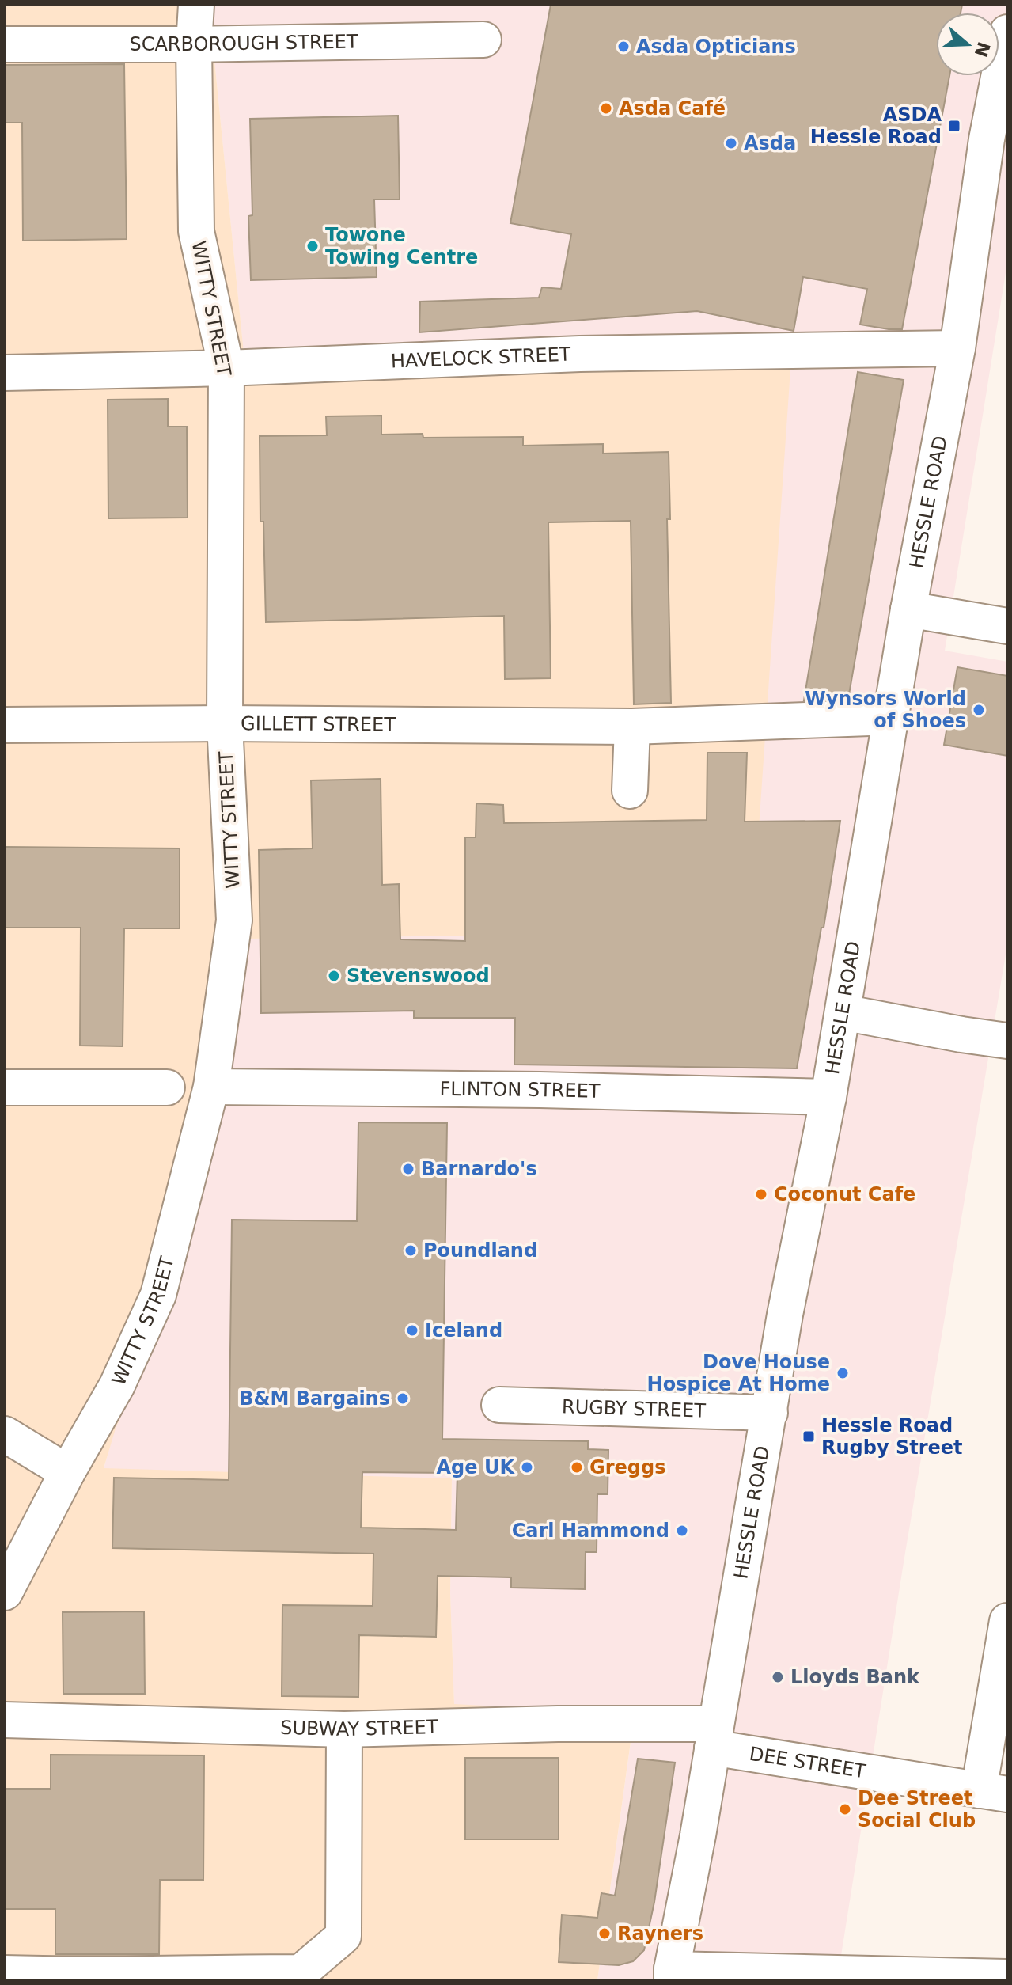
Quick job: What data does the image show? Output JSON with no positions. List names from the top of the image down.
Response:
{
  "streets": {
    "street": [
      "SCARBOROUGH STREET",
      "WITTY STREET",
      "HAVELOCK STREET",
      "HESSLE ROAD",
      "GILLETT STREET",
      "FLINTON STREET",
      "RUGBY STREET",
      "SUBWAY STREET",
      "DEE STREET"
    ]
  },
  "crossings": [
    ["SCARBOROUGH STREET", "WITTY STREET"],
    ["WITTY STREET", "HAVELOCK STREET"],
    ["WITTY STREET", "GILLETT STREET"],
    ["WITTY STREET", "FLINTON STREET"],
    ["HAVELOCK STREET", "HESSLE ROAD"],
    ["HESSLE ROAD", "GILLETT STREET"],
    ["HESSLE ROAD", "FLINTON STREET"],
    ["HESSLE ROAD", "RUGBY STREET"],
    ["HESSLE ROAD", "SUBWAY STREET"],
    ["HESSLE ROAD", "DEE STREET"],
    ["SUBWAY STREET", "DEE STREET"]
  ],
  "places": {
    "other": [
      "Asda Opticians",
      "Asda Café",
      "Asda",
      "Towone Towing Centre",
      "Wynsors World of Shoes",
      "Stevenswood",
      "Barnardo's",
      "Coconut Cafe",
      "Poundland",
      "Iceland",
      "Dove House Hospice At Home",
      "B&M Bargains",
      "Age UK",
      "Greggs",
      "Carl Hammond",
      "Lloyds Bank",
      "Dee Street Social Club",
      "Rayners"
    ],
    "transit": ["ASDA Hessle Road", "Hessle Road Rugby Street"]
  },
  "north": "right"
}
